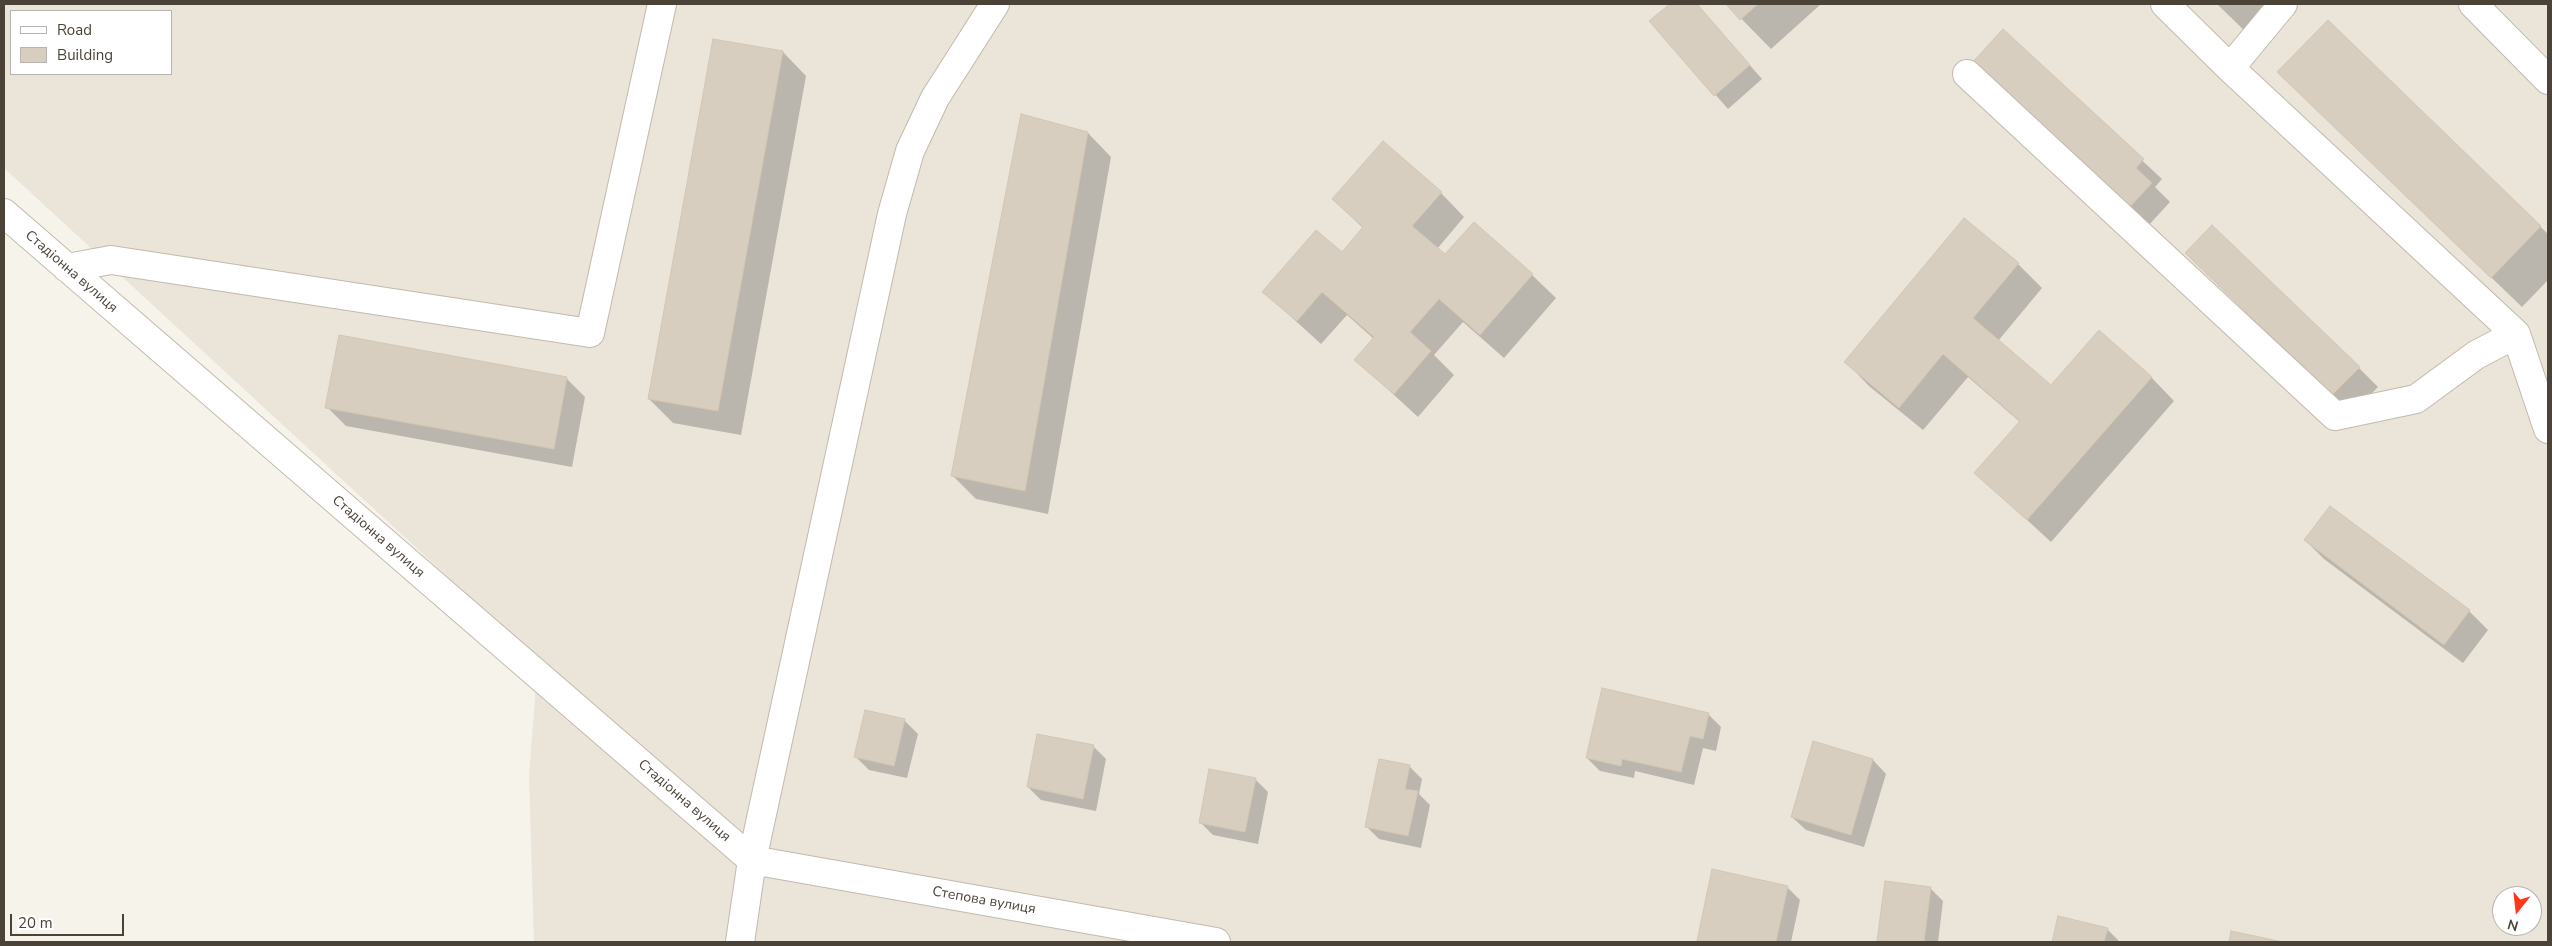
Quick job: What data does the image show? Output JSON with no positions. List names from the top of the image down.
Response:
{
  "streets": {
    "street": ["Стадіонна вулиця", "Степова вулиця"]
  },
  "crossings": [
    ["Стадіонна вулиця", "Степова вулиця"]
  ],
  "legend": ["Road", "Building"],
  "scale_bar": "20 m",
  "north": "bottom"
}
